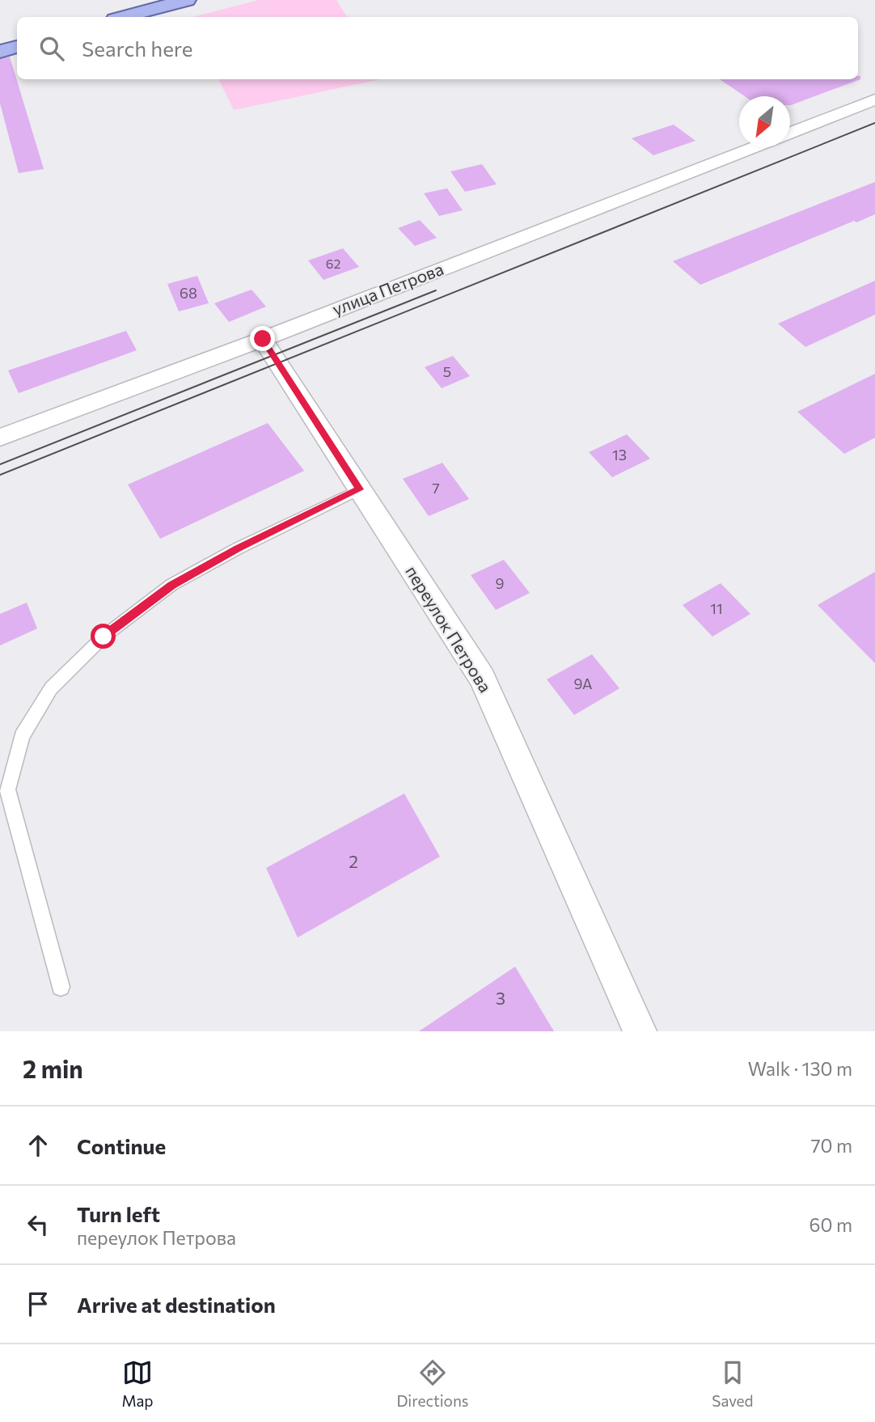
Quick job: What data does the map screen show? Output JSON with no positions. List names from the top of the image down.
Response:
{
  "streets": {
    "street": ["улица Петрова", "переулок Петрова"]
  },
  "crossings": [
    ["улица Петрова", "переулок Петрова"]
  ],
  "house_numbers": [
    "62",
    "68",
    "5",
    "13",
    "7",
    "9",
    "11",
    "9А",
    "2",
    "3"
  ],
  "north": "bottom left",
  "page": {
    "search": "Search here",
    "heading": ["2 min", "Walk · 130 m"],
    "list": [
      ["Continue", "70 m"],
      ["Turn left", "переулок Петрова", "60 m"],
      "Arrive at destination"
    ],
    "nav": ["Map", "Directions", "Saved"]
  }
}
